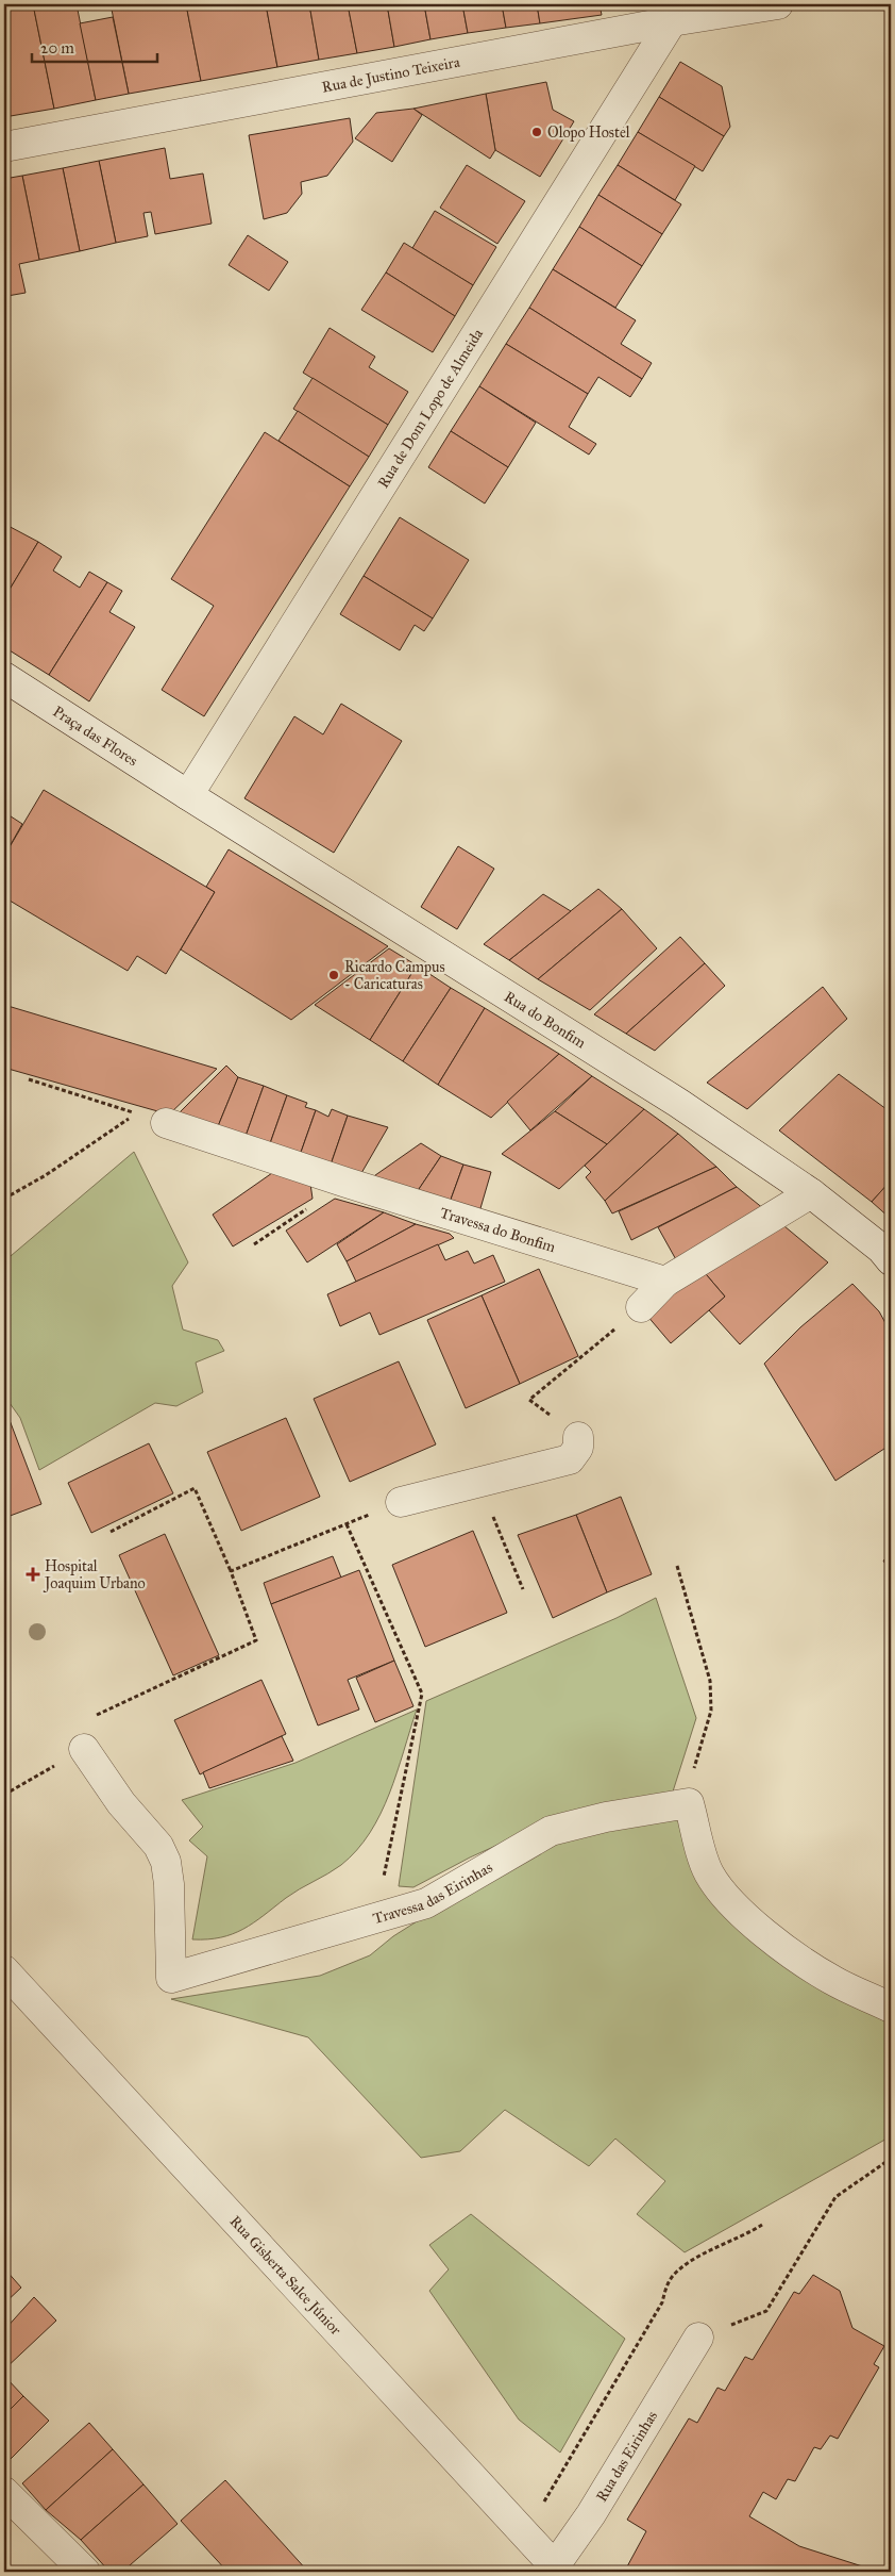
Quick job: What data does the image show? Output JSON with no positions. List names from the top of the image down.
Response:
{
  "streets": {
    "street": [
      "Rua de Justino Teixeira",
      "Rua de Dom Lopo de Almeida",
      "Praça das Flores",
      "Rua do Bonfim",
      "Travessa do Bonfim",
      "Travessa das Eirinhas",
      "Rua Gisberta Salce Júnior",
      "Rua das Eirinhas"
    ]
  },
  "crossings": [
    ["Rua de Justino Teixeira", "Rua de Dom Lopo de Almeida"],
    ["Rua de Dom Lopo de Almeida", "Praça das Flores"],
    ["Rua de Dom Lopo de Almeida", "Rua do Bonfim"],
    ["Praça das Flores", "Rua do Bonfim"],
    ["Rua Gisberta Salce Júnior", "Rua das Eirinhas"]
  ],
  "places": {
    "other": ["Olopo Hostel", "Ricardo Campus - Caricaturas"],
    "health": ["Hospital Joaquim Urbano"]
  },
  "scale_bar": "20 m"
}
